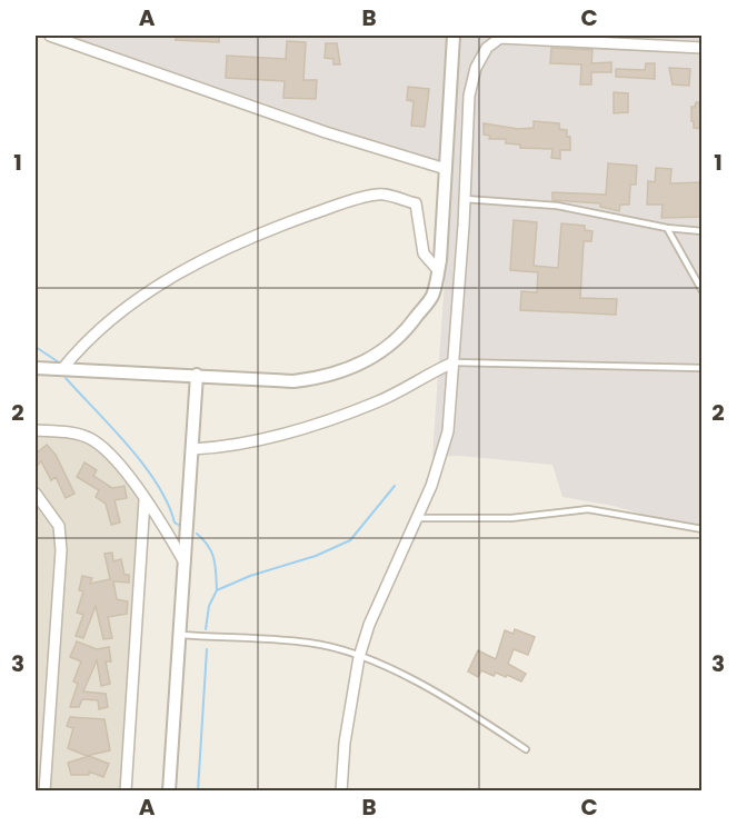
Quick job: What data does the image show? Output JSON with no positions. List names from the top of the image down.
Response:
{
  "grid": {
    "columns": ["A", "B", "C"],
    "rows": ["1", "2", "3"]
  }
}
